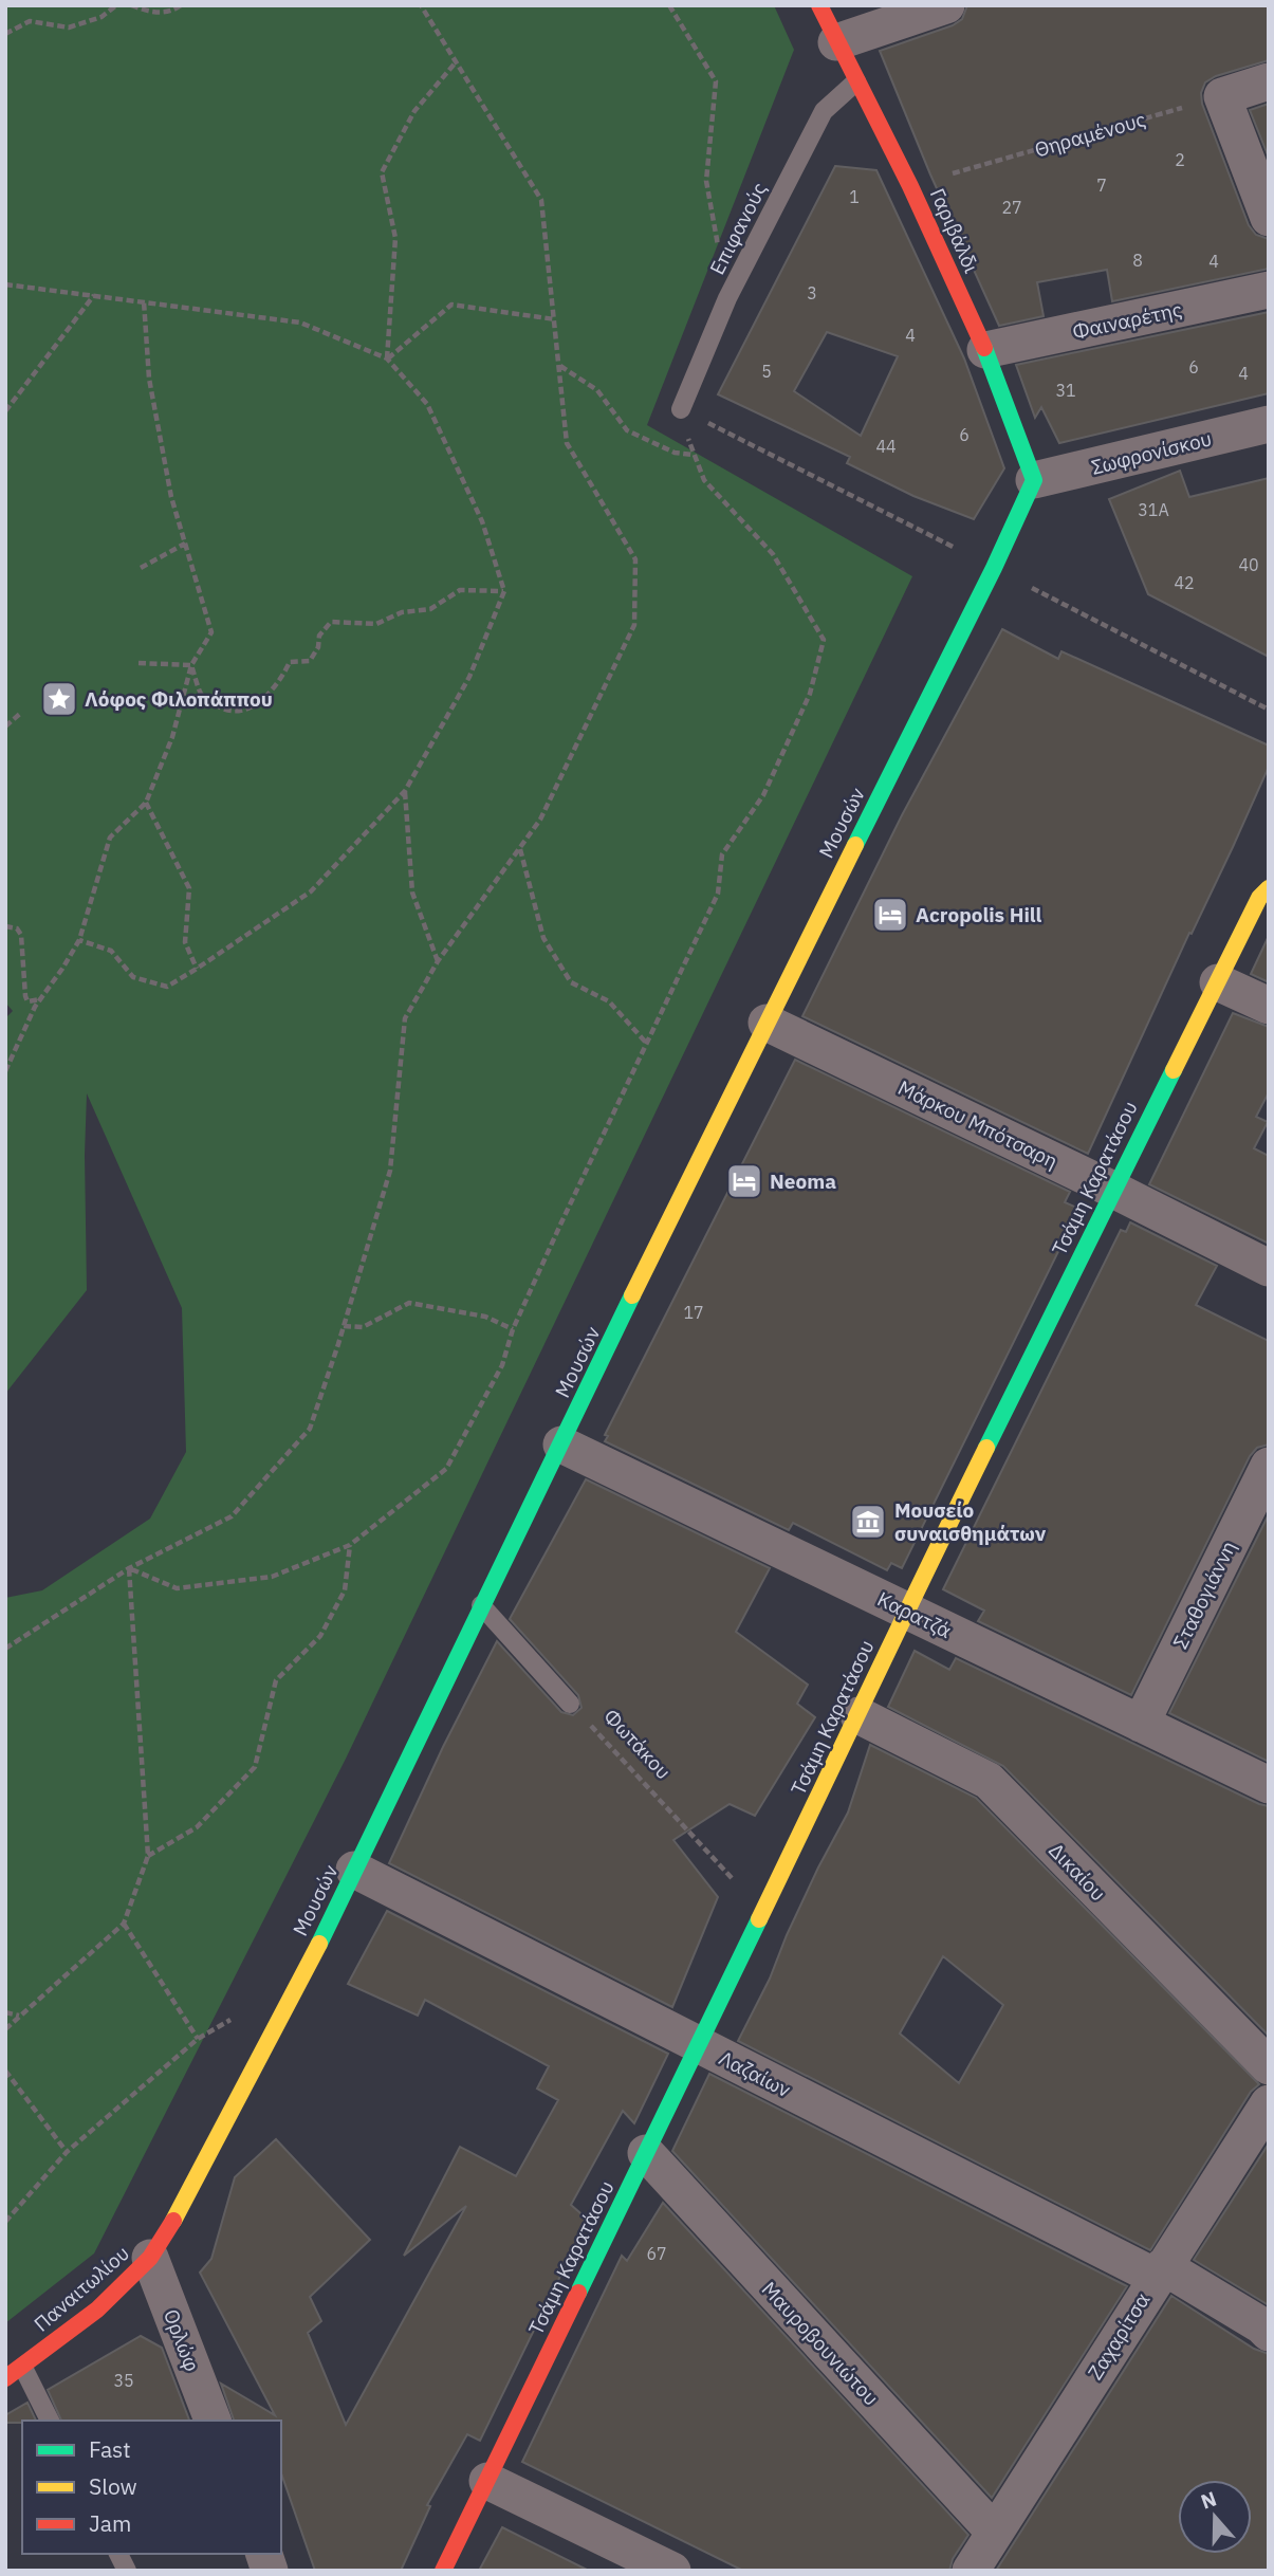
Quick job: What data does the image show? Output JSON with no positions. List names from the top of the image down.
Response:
{
  "streets": {
    "street": [
      "Γαριβάλδι",
      "Φαιναρέτης",
      "Σωφρονίσκου",
      "Μουσών",
      "Μάρκου Μπότσαρη",
      "Τσάμη Καρατάσου",
      "Σταθογιάννη",
      "Καρατζά",
      "Δικαίου",
      "Λαζαίων",
      "Παναιτωλίου",
      "Ζαχαρίτσα",
      "Ορλώφ",
      "Μαυροβουνιώτου"
    ],
    "lane": ["Επιφανούς"],
    "path": ["Θηραμένους", "Φωτάκου"]
  },
  "crossings": [
    ["Θηραμένους", "Γαριβάλδι"],
    ["Επιφανούς", "Γαριβάλδι"],
    ["Γαριβάλδι", "Φαιναρέτης"],
    ["Γαριβάλδι", "Σωφρονίσκου"],
    ["Γαριβάλδι", "Μουσών"],
    ["Σωφρονίσκου", "Μουσών"],
    ["Μουσών", "Μάρκου Μπότσαρη"],
    ["Μουσών", "Καρατζά"],
    ["Μουσών", "Λαζαίων"],
    ["Μουσών", "Παναιτωλίου"],
    ["Μουσών", "Ορλώφ"],
    ["Μάρκου Μπότσαρη", "Τσάμη Καρατάσου"],
    ["Τσάμη Καρατάσου", "Καρατζά"],
    ["Τσάμη Καρατάσου", "Φωτάκου"],
    ["Τσάμη Καρατάσου", "Δικαίου"],
    ["Τσάμη Καρατάσου", "Λαζαίων"],
    ["Τσάμη Καρατάσου", "Μαυροβουνιώτου"],
    ["Σταθογιάννη", "Καρατζά"],
    ["Λαζαίων", "Ζαχαρίτσα"],
    ["Παναιτωλίου", "Ορλώφ"],
    ["Ζαχαρίτσα", "Μαυροβουνιώτου"]
  ],
  "places": {
    "place": ["Λόφος Φιλοπάππου"],
    "hotel": ["Acropolis Hill", "Neoma"],
    "museum": ["Μουσείο συναισθημάτων"]
  },
  "house_numbers": [
    "2",
    "7",
    "1",
    "27",
    "8",
    "4",
    "3",
    "4",
    "6",
    "5",
    "4",
    "31",
    "6",
    "44",
    "31A",
    "40",
    "42",
    "17",
    "67",
    "35"
  ],
  "legend": ["Fast", "Slow", "Jam"],
  "north": "top"
}
